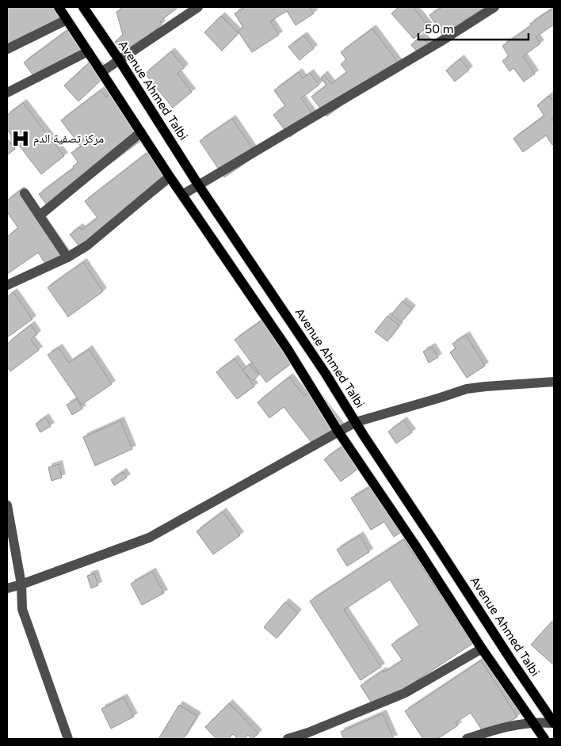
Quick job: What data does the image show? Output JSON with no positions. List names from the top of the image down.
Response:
{
  "streets": {
    "main road": ["Avenue Ahmed Talbi"]
  },
  "places": {
    "hospital": ["مركز تصفية الدم"]
  },
  "scale_bar": "50 m"
}
